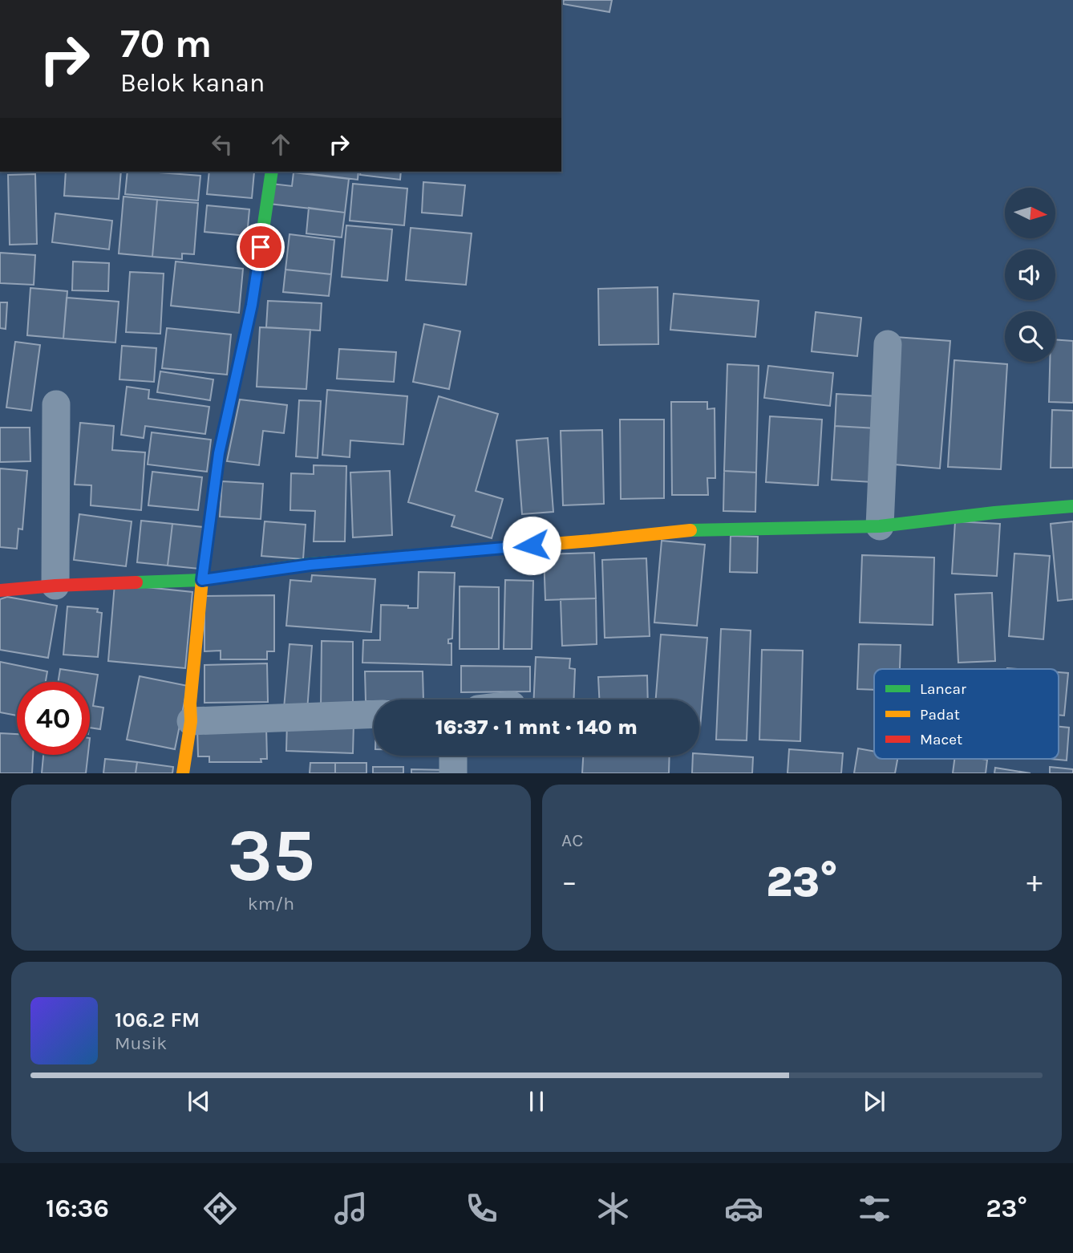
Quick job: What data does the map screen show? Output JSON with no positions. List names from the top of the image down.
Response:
{
  "legend": ["Lancar", "Padat", "Macet"],
  "north": "right",
  "page": {
    "turn": ["70 m", "Belok kanan"],
    "limit": "40",
    "trip": "16:37 · 1 mnt · 140 m",
    "tile": [
      ["35", "km/h"],
      "AC"
    ],
    "heat": ["−", "23°", "+"],
    "song": ["106.2 FM", "Musik"],
    "tabs": ["16:36", "23°"]
  }
}
